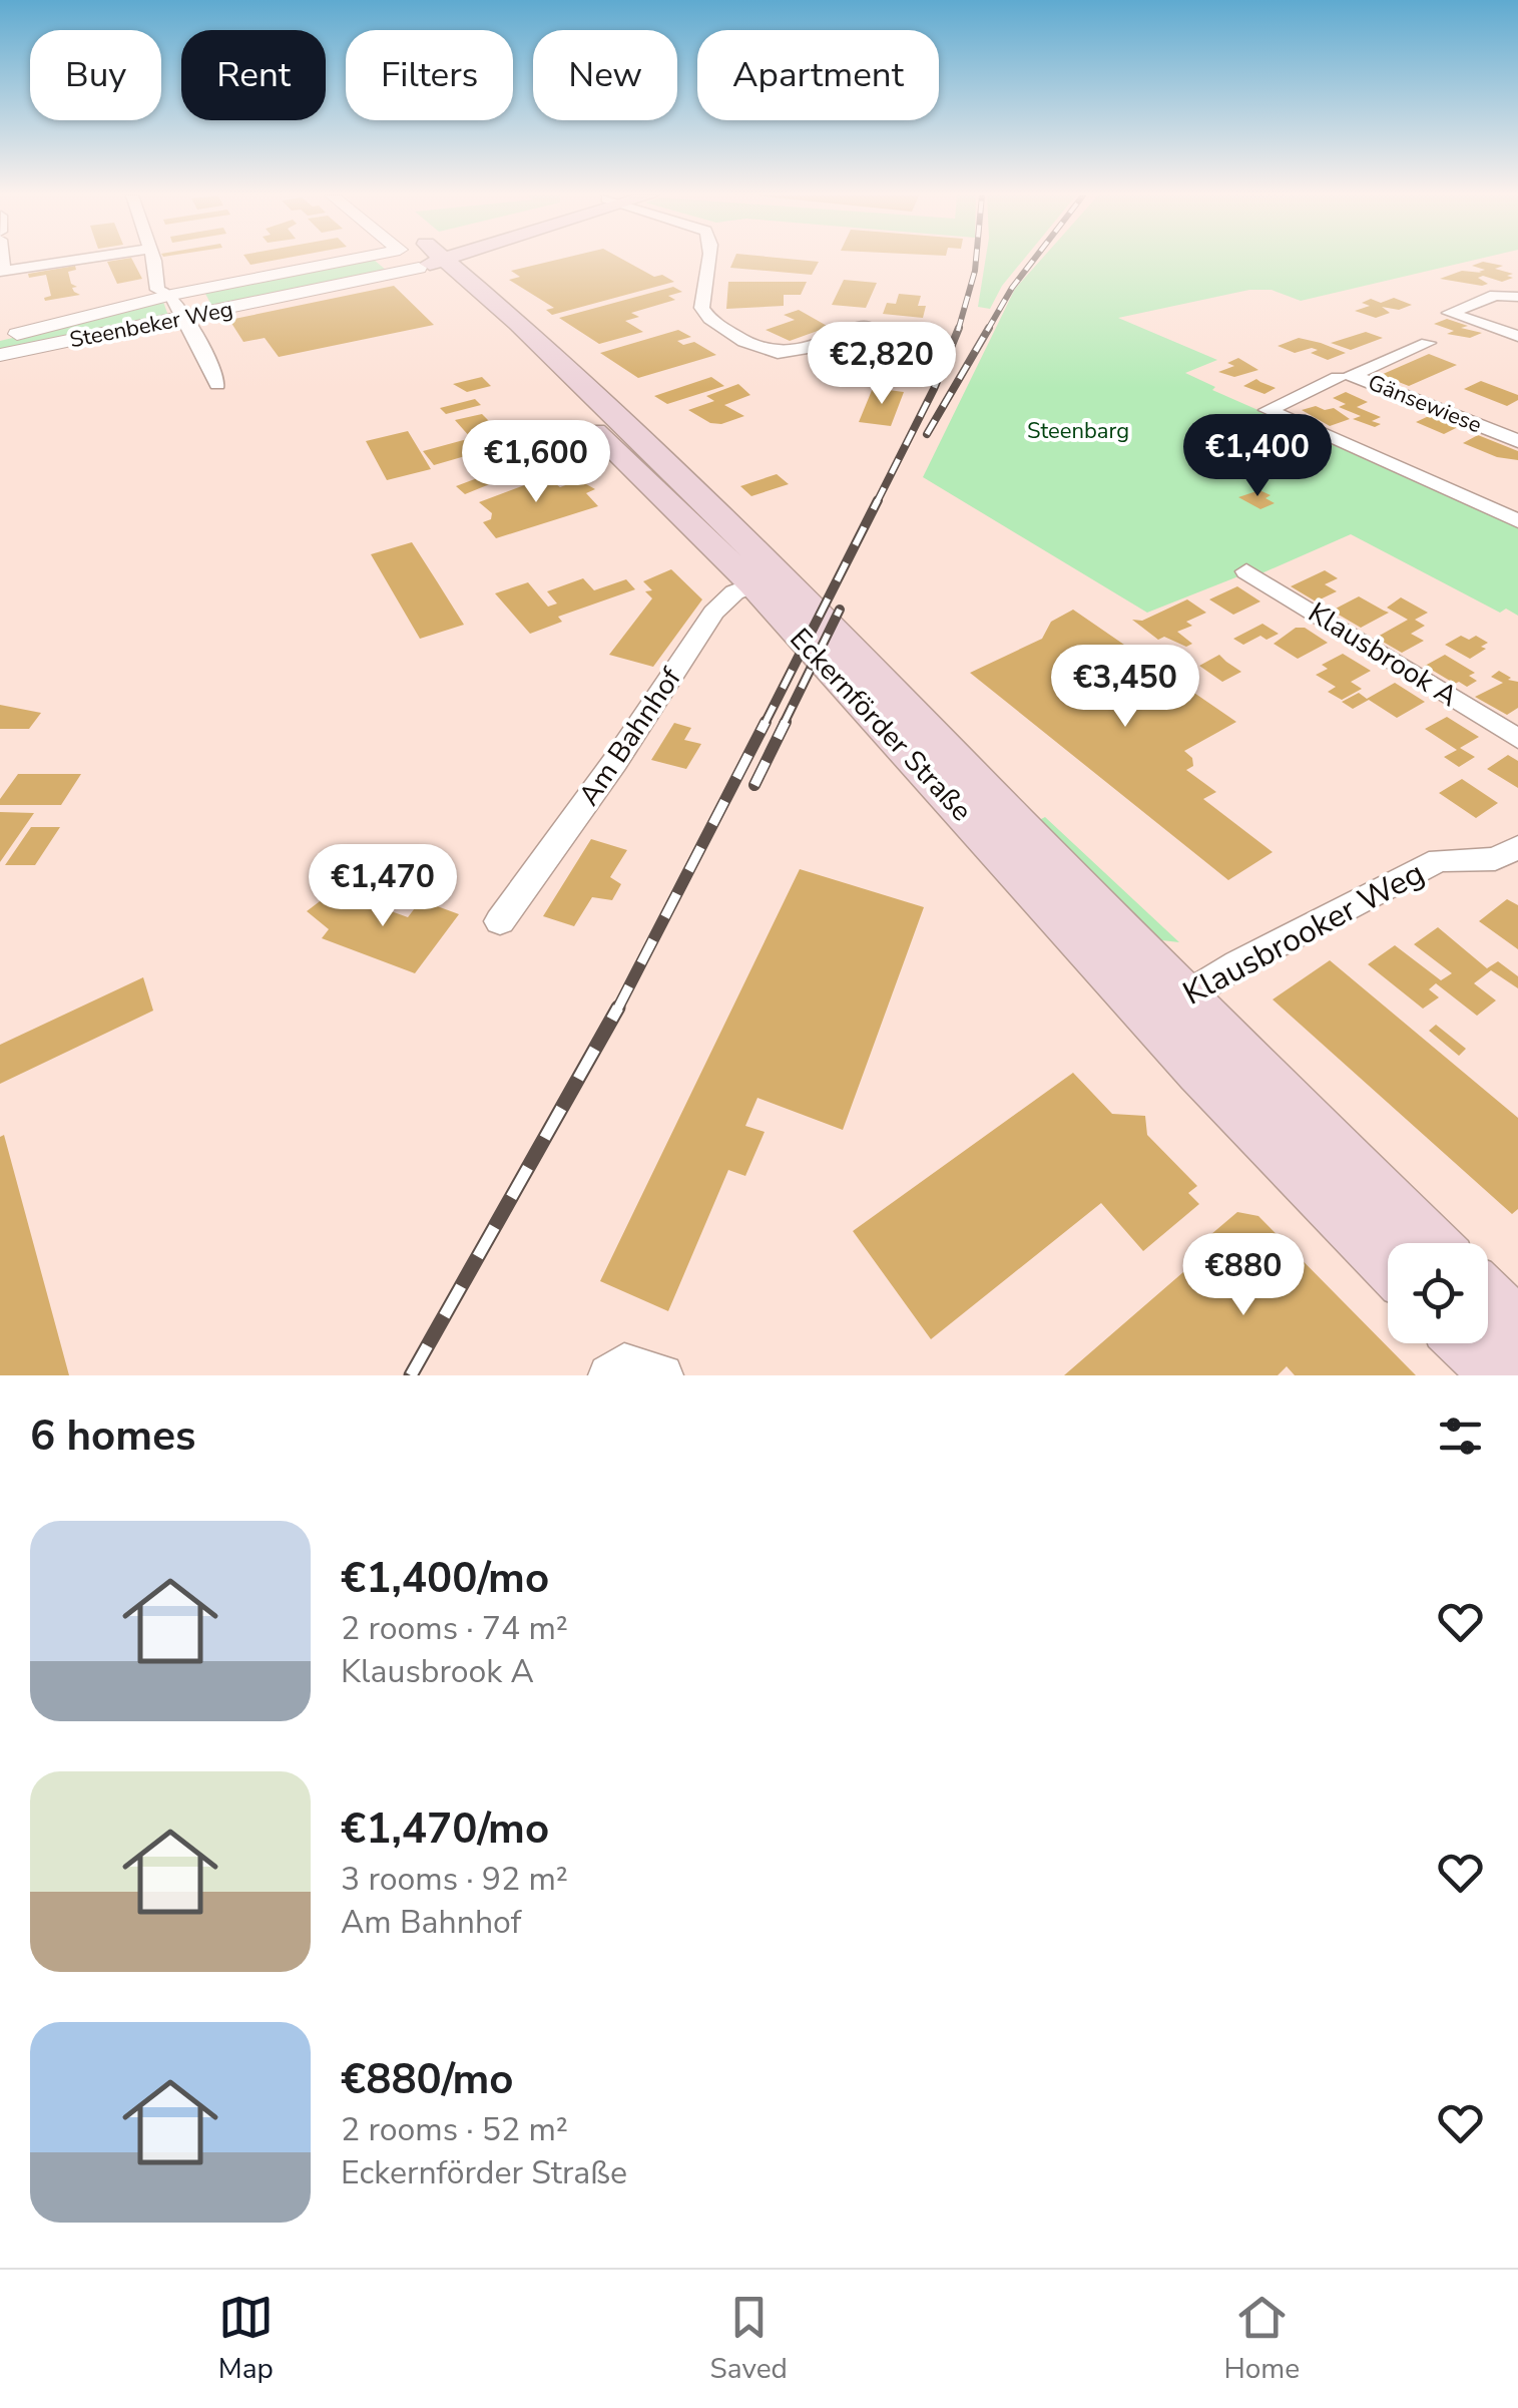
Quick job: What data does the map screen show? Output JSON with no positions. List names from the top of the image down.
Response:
{
  "streets": {
    "main road": ["Eckernförder Straße"],
    "street": [
      "Steenbeker Weg",
      "Gänsewiese",
      "Klausbrook A",
      "Am Bahnhof",
      "Klausbrooker Weg"
    ]
  },
  "crossings": [
    ["Eckernförder Straße", "Am Bahnhof"],
    ["Eckernförder Straße", "Klausbrooker Weg"]
  ],
  "parks": ["Steenbarg"],
  "page": {
    "chip": [
      "Buy",
      "Rent",
      "Filters",
      "New",
      "Apartment"
    ],
    "price": [
      "€2,820",
      "€1,400",
      "€1,600",
      "€3,450",
      "€1,470",
      "€880"
    ],
    "heading": "6 homes",
    "list": [
      {
        "name": "€1,400/mo",
        "note": "2 rooms · 74 m² · Klausbrook A"
      },
      {
        "name": "€1,470/mo",
        "note": "3 rooms · 92 m² · Am Bahnhof"
      },
      {
        "name": "€880/mo",
        "note": "2 rooms · 52 m² · Eckernförder Straße"
      }
    ],
    "tabs": ["Map", "Saved", "Home"]
  }
}
